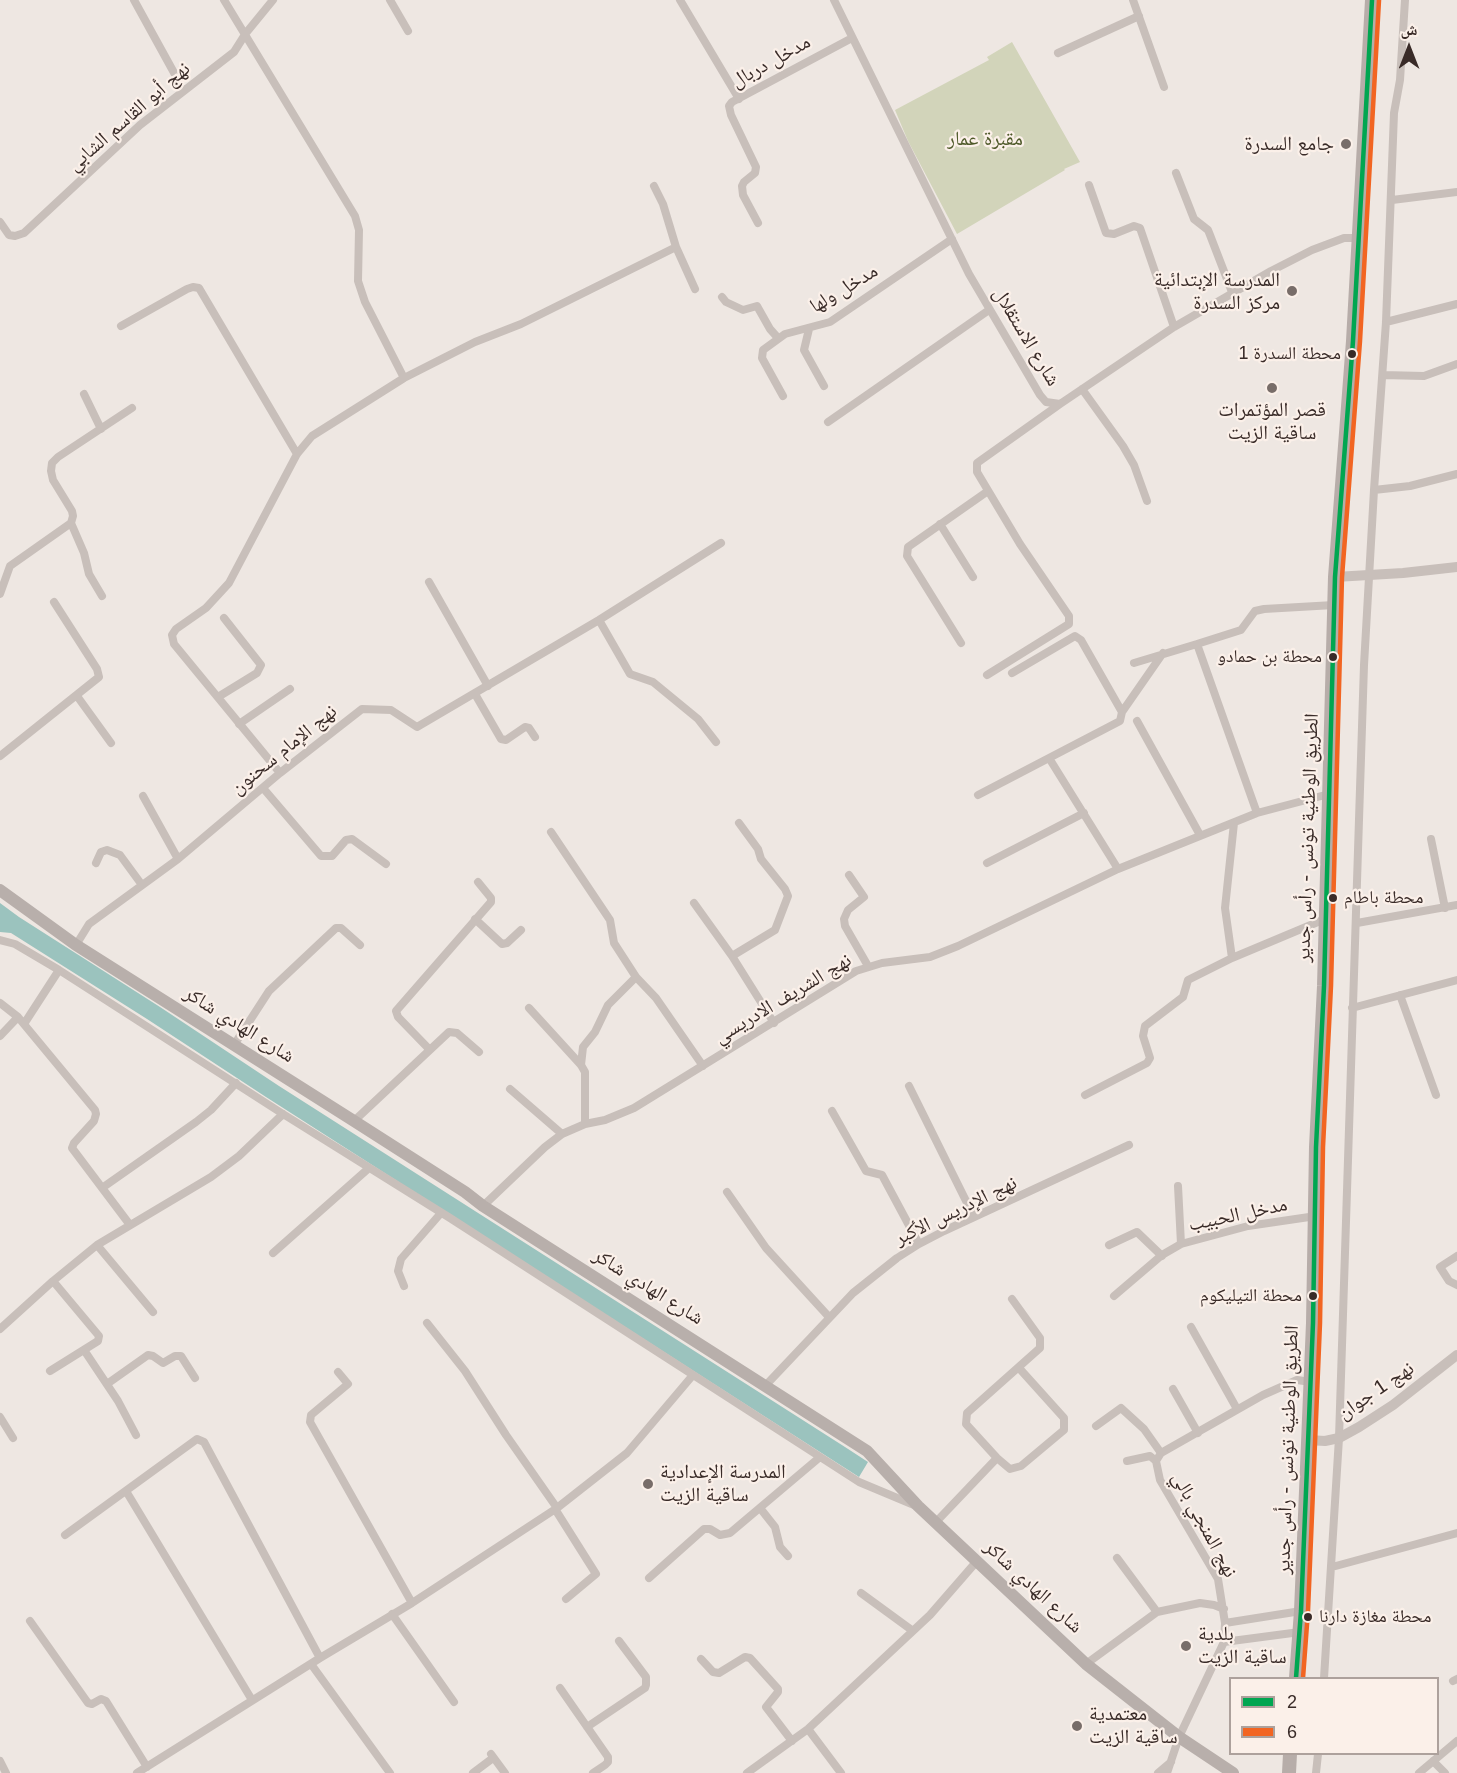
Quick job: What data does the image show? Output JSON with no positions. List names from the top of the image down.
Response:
{
  "streets": {
    "main road": ["الطريق الوطنية تونس - رأس جدير", "شارع الهادي شاكر"],
    "street": [
      "مدخل دربال",
      "نهج أبو القاسم الشابي",
      "مدخل ولها",
      "شارع الاستقلال",
      "نهج الإمام سحنون",
      "نهج الشريف الادريسي",
      "نهج الإدريس الأكبر",
      "مدخل الحبيب",
      "نهج 1 جوان",
      "نهج المنجي بالي"
    ]
  },
  "crossings": [
    ["مدخل دربال", "شارع الاستقلال"],
    ["مدخل ولها", "شارع الاستقلال"],
    ["شارع الاستقلال", "الطريق الوطنية تونس - رأس جدير"],
    ["نهج الإمام سحنون", "شارع الهادي شاكر"],
    ["الطريق الوطنية تونس - رأس جدير", "نهج الشريف الادريسي"],
    ["الطريق الوطنية تونس - رأس جدير", "مدخل الحبيب"],
    ["الطريق الوطنية تونس - رأس جدير", "نهج 1 جوان"],
    ["الطريق الوطنية تونس - رأس جدير", "نهج المنجي بالي"],
    ["نهج الشريف الادريسي", "شارع الهادي شاكر"],
    ["شارع الهادي شاكر", "نهج الإدريس الأكبر"],
    ["شارع الهادي شاكر", "نهج المنجي بالي"]
  ],
  "parks": ["مقبرة عمار"],
  "places": [
    "جامع السدرة",
    "المدرسة الإبتدائية مركز السدرة",
    "محطة السدرة 1",
    "قصر المؤتمرات ساقية الزيت",
    "محطة بن حمادو",
    "محطة باطام",
    "محطة التيليكوم",
    "المدرسة الإعدادية ساقية الزيت",
    "محطة مغازة دارنا",
    "بلدية ساقية الزيت",
    "معتمدية ساقية الزيت"
  ],
  "lines": ["transit line 2", "transit line 6"],
  "legend": ["2", "6"],
  "north": "top"
}
